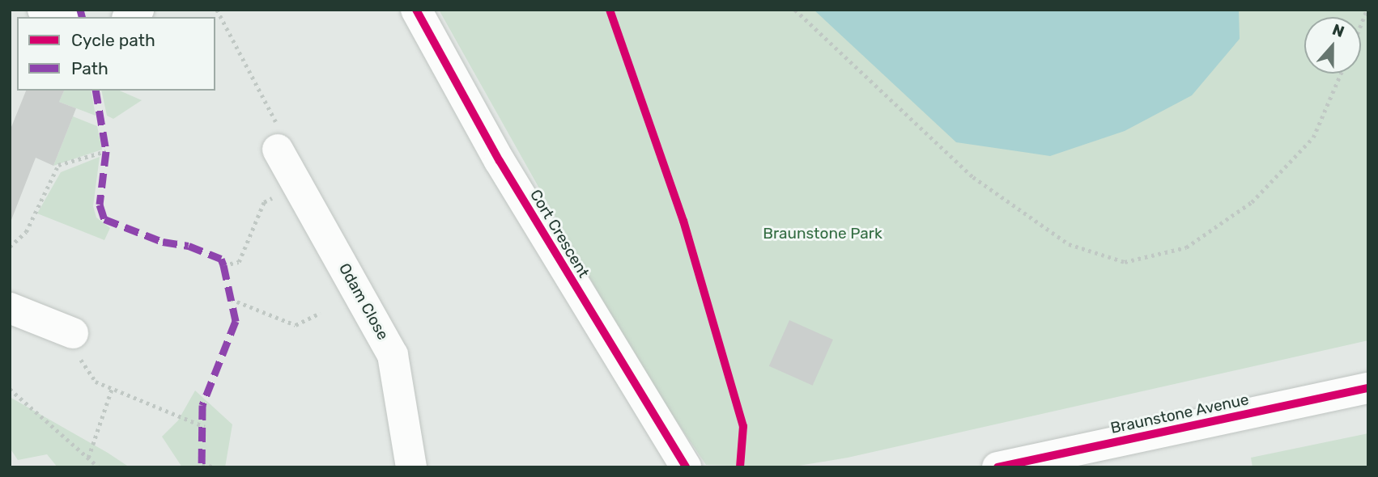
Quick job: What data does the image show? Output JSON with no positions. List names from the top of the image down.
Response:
{
  "streets": {
    "street": ["Cort Crescent", "Odam Close", "Braunstone Avenue"]
  },
  "parks": ["Braunstone Park"],
  "legend": ["Cycle path", "Path"],
  "north": "top"
}
